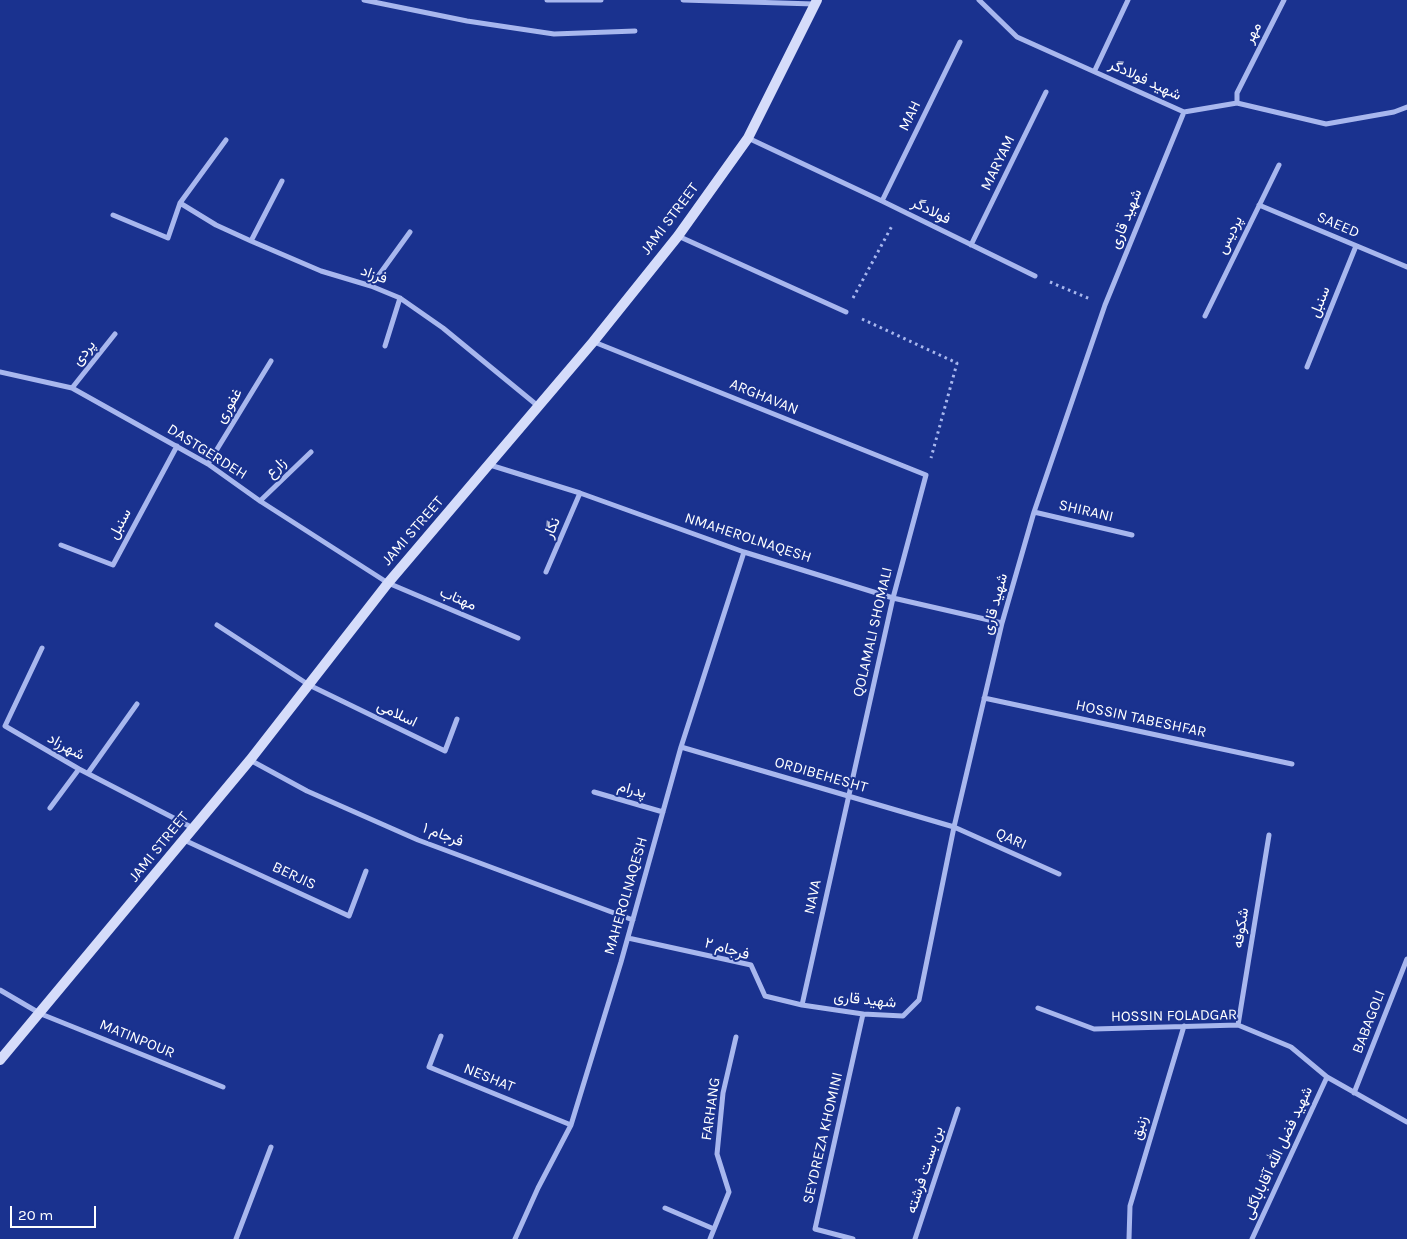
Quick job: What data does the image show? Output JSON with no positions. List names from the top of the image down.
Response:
{
  "streets": {
    "street": [
      "مهر",
      "شهید فولادگر",
      "MAH",
      "MARYAM",
      "فولادگر",
      "JAMI STREET",
      "شهید قاری",
      "SAEED",
      "پردیس",
      "فرزاد",
      "سنبل",
      "پردی",
      "ARGHAVAN",
      "غفوری",
      "DASTGERDEH",
      "زارع",
      "SHIRANI",
      "نگار",
      "NMAHEROLNAQESH",
      "مهتاب",
      "QOLAMALI SHOMALI",
      "اسلامی",
      "HOSSIN TABESHFAR",
      "شهرزاد",
      "ORDIBEHESHT",
      "پدرام",
      "فرجام ۱",
      "QARI",
      "BERJIS",
      "MAHEROLNAQESH",
      "NAVA",
      "شکوفه",
      "فرجام ۲",
      "HOSSIN FOLADGAR",
      "BABAGOLI",
      "MATINPOUR",
      "NESHAT",
      "FARHANG",
      "زنبق",
      "SEYDREZA KHOMINI",
      "شهید فضل الله آقاباباگلی",
      "بن بست فرشته"
    ]
  },
  "crossings": [
    ["مهر", "شهید فولادگر"],
    ["شهید فولادگر", "شهید قاری"],
    ["MAH", "فولادگر"],
    ["MARYAM", "فولادگر"],
    ["فولادگر", "JAMI STREET"],
    ["JAMI STREET", "فرزاد"],
    ["JAMI STREET", "ARGHAVAN"],
    ["JAMI STREET", "DASTGERDEH"],
    ["JAMI STREET", "NMAHEROLNAQESH"],
    ["JAMI STREET", "مهتاب"],
    ["JAMI STREET", "اسلامی"],
    ["JAMI STREET", "شهرزاد"],
    ["JAMI STREET", "فرجام ۱"],
    ["JAMI STREET", "BERJIS"],
    ["JAMI STREET", "MATINPOUR"],
    ["شهید قاری", "SHIRANI"],
    ["شهید قاری", "NMAHEROLNAQESH"],
    ["شهید قاری", "HOSSIN TABESHFAR"],
    ["شهید قاری", "ORDIBEHESHT"],
    ["شهید قاری", "QARI"],
    ["شهید قاری", "NAVA"],
    ["شهید قاری", "فرجام ۲"],
    ["شهید قاری", "SEYDREZA KHOMINI"],
    ["SAEED", "پردیس"],
    ["SAEED", "سنبل"],
    ["سنبل", "DASTGERDEH"],
    ["پردی", "DASTGERDEH"],
    ["ARGHAVAN", "QOLAMALI SHOMALI"],
    ["غفوری", "DASTGERDEH"],
    ["DASTGERDEH", "زارع"],
    ["DASTGERDEH", "مهتاب"],
    ["نگار", "NMAHEROLNAQESH"],
    ["NMAHEROLNAQESH", "QOLAMALI SHOMALI"],
    ["NMAHEROLNAQESH", "MAHEROLNAQESH"],
    ["QOLAMALI SHOMALI", "ORDIBEHESHT"],
    ["QOLAMALI SHOMALI", "NAVA"],
    ["ORDIBEHESHT", "QARI"],
    ["ORDIBEHESHT", "MAHEROLNAQESH"],
    ["ORDIBEHESHT", "NAVA"],
    ["پدرام", "MAHEROLNAQESH"],
    ["فرجام ۱", "MAHEROLNAQESH"],
    ["MAHEROLNAQESH", "فرجام ۲"],
    ["MAHEROLNAQESH", "NESHAT"],
    ["NAVA", "فرجام ۲"],
    ["شکوفه", "HOSSIN FOLADGAR"],
    ["HOSSIN FOLADGAR", "BABAGOLI"],
    ["HOSSIN FOLADGAR", "زنبق"],
    ["HOSSIN FOLADGAR", "شهید فضل الله آقاباباگلی"]
  ],
  "scale_bar": "20 m"
}
